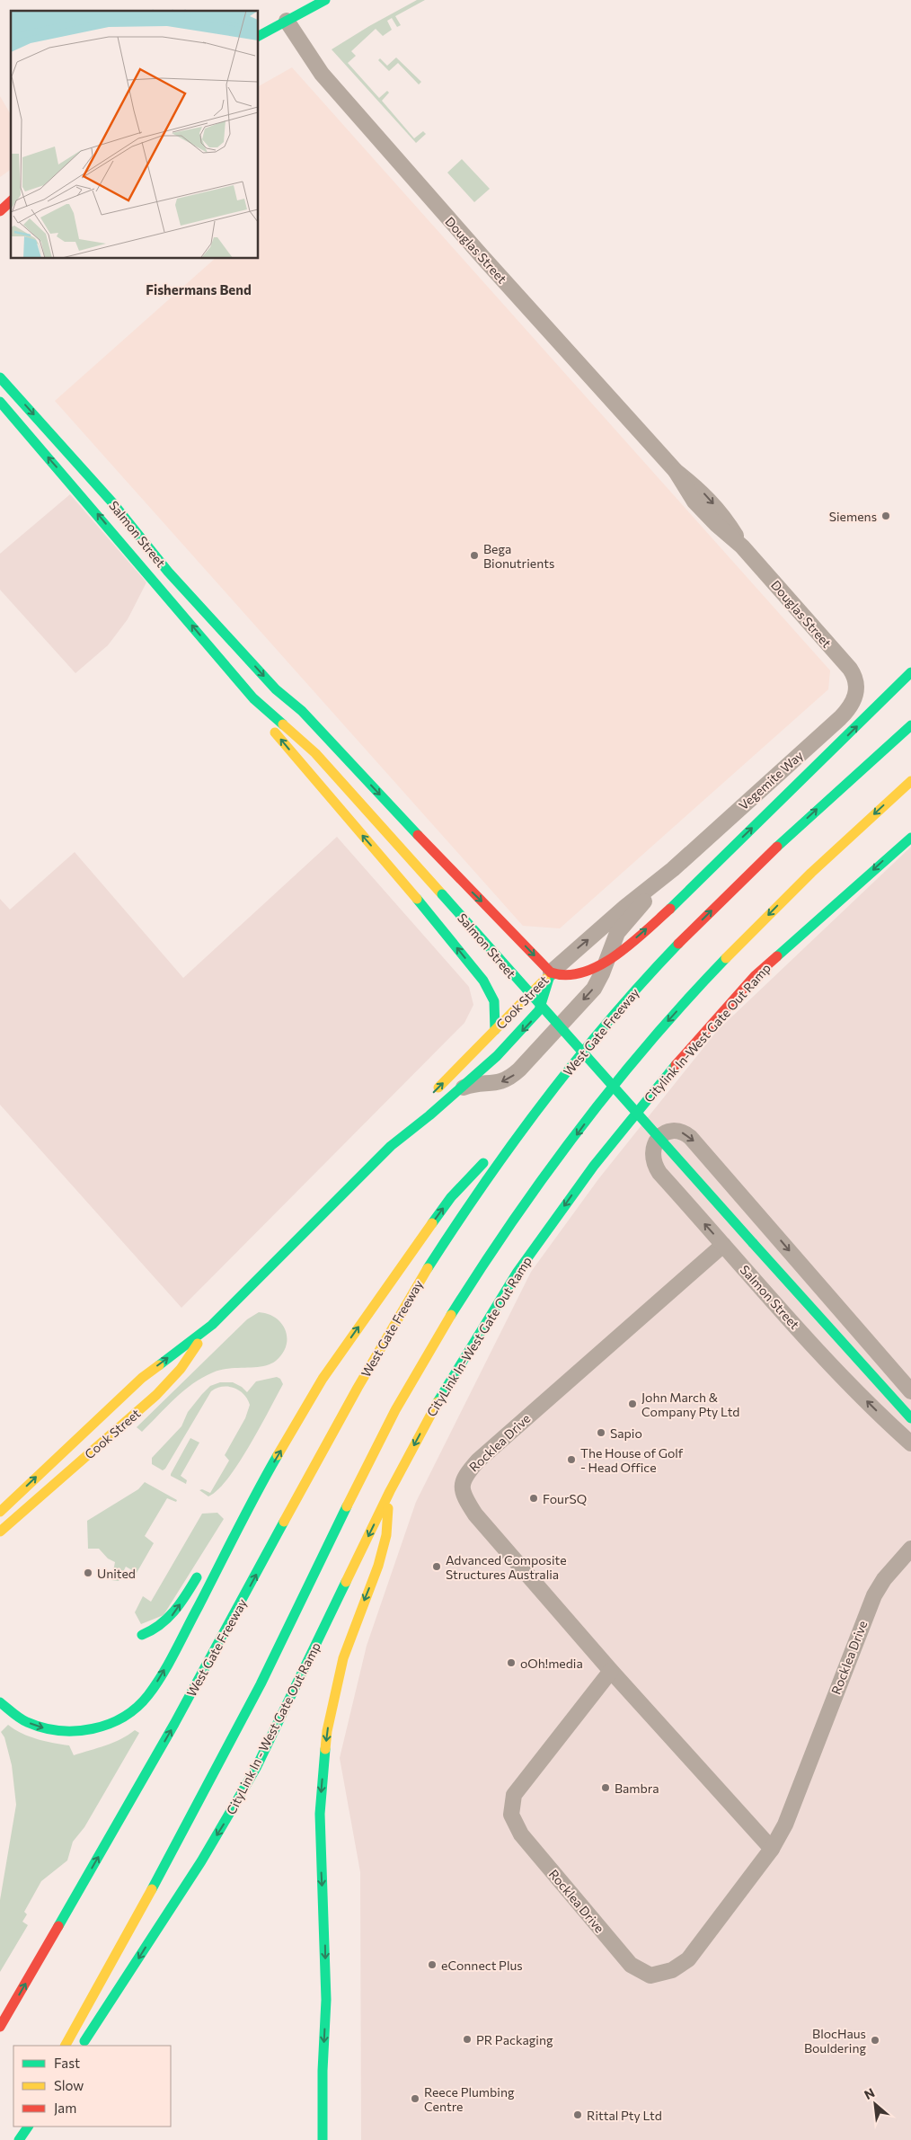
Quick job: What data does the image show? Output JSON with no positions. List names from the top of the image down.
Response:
{
  "streets": {
    "main road": [
      "Salmon Street",
      "Cook Street",
      "West Gate Freeway",
      "Citylink In-West Gate Out Ramp",
      "CityLink In-West Gate Out Ramp",
      "CityLink In - West Gate Out Ramp"
    ],
    "street": ["Douglas Street", "Vegemite Way", "Rocklea Drive"]
  },
  "crossings": [
    ["Douglas Street", "Vegemite Way"],
    ["Salmon Street", "Vegemite Way"],
    ["Salmon Street", "Cook Street"],
    ["Salmon Street", "Rocklea Drive"],
    ["Vegemite Way", "Cook Street"],
    ["Citylink In-West Gate Out Ramp", "CityLink In-West Gate Out Ramp"],
    ["CityLink In-West Gate Out Ramp", "CityLink In - West Gate Out Ramp"]
  ],
  "districts": ["Fishermans Bend"],
  "places": [
    "Siemens",
    "Bega Bionutrients",
    "John March & Company Pty Ltd",
    "Sapio",
    "The House of Golf - Head Office",
    "FourSQ",
    "Advanced Composite Structures Australia",
    "United",
    "oOh!media",
    "Bambra",
    "eConnect Plus",
    "PR Packaging",
    "BlocHaus Bouldering",
    "Reece Plumbing Centre",
    "Rittal Pty Ltd"
  ],
  "legend": ["Fast", "Slow", "Jam"],
  "north": "top left"
}
